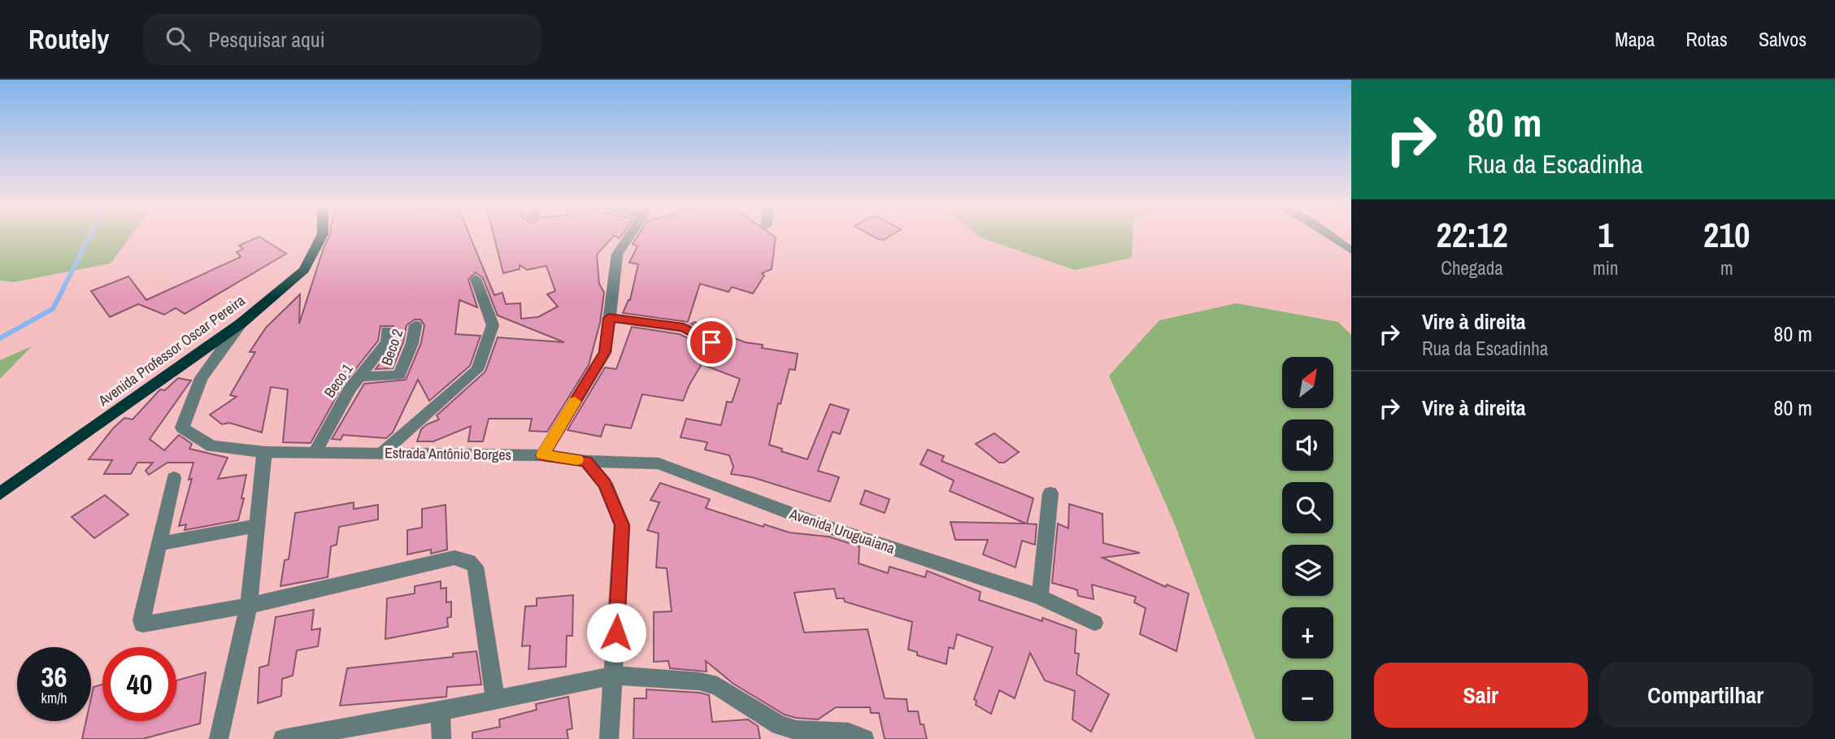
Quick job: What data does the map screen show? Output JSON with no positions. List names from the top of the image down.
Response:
{
  "streets": {
    "main road": ["Avenida Professor Oscar Pereira"],
    "street": [
      "Beco 2",
      "Beco 1",
      "Estrada Antônio Borges",
      "Avenida Uruguaiana"
    ]
  },
  "crossings": [
    ["Beco 2", "Beco 1"],
    ["Avenida Professor Oscar Pereira", "Estrada Antônio Borges"],
    ["Beco 1", "Estrada Antônio Borges"],
    ["Estrada Antônio Borges", "Avenida Uruguaiana"]
  ],
  "north": "top right",
  "page": {
    "header": "Routely",
    "search": "Pesquisar aqui",
    "nav": ["Mapa", "Rotas", "Salvos"],
    "turn": ["80 m", "Rua da Escadinha"],
    "eta": [
      "22:12",
      "Chegada",
      "1",
      "min",
      "210",
      "m"
    ],
    "list": [
      {
        "name": "Vire à direita",
        "note": "Rua da Escadinha",
        "value": "80 m"
      },
      {
        "name": "Vire à direita",
        "value": "80 m"
      }
    ],
    "map_buttons": ["+", "−"],
    "speed": "36 km/h",
    "limit": "40",
    "buttons": ["Sair", "Compartilhar"]
  }
}
